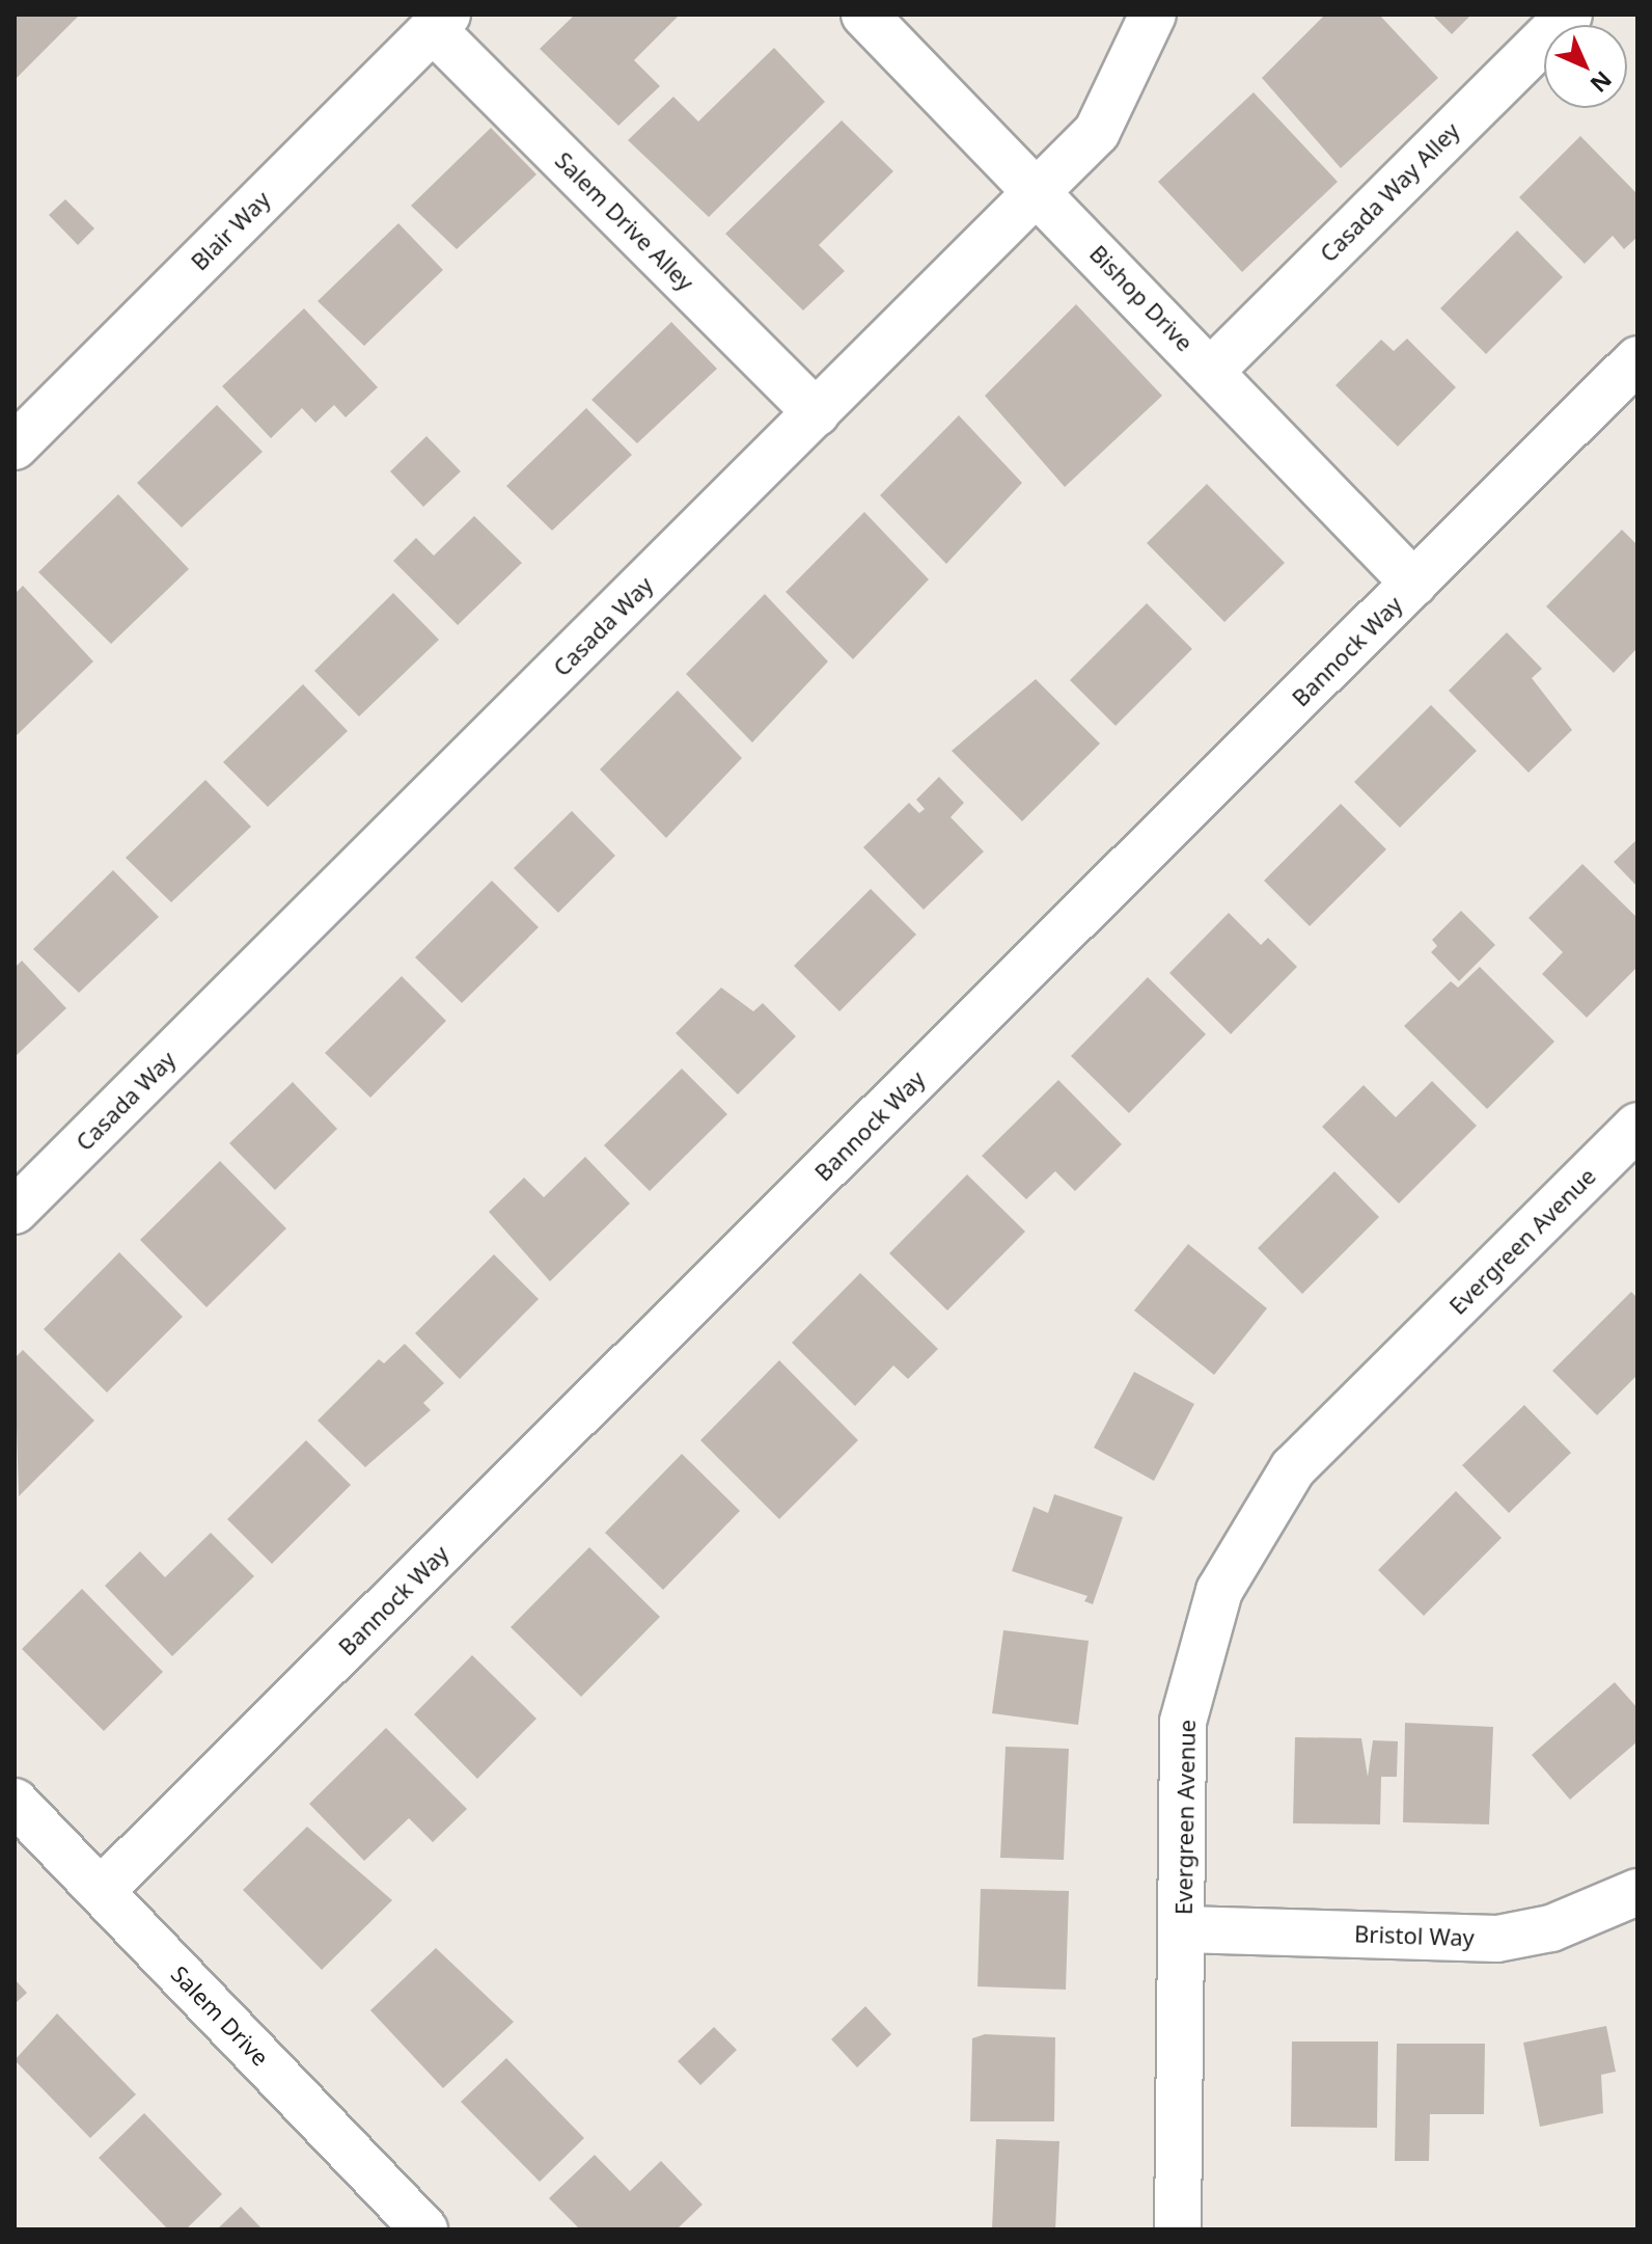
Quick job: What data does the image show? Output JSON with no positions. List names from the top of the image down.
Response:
{
  "streets": {
    "street": [
      "Casada Way Alley",
      "Salem Drive Alley",
      "Blair Way",
      "Bishop Drive",
      "Casada Way",
      "Bannock Way",
      "Evergreen Avenue",
      "Bristol Way",
      "Salem Drive"
    ]
  },
  "crossings": [
    ["Casada Way Alley", "Bishop Drive"],
    ["Salem Drive Alley", "Blair Way"],
    ["Salem Drive Alley", "Casada Way"],
    ["Bishop Drive", "Casada Way"],
    ["Bishop Drive", "Bannock Way"],
    ["Bannock Way", "Salem Drive"],
    ["Evergreen Avenue", "Bristol Way"]
  ],
  "north": "bottom right"
}
